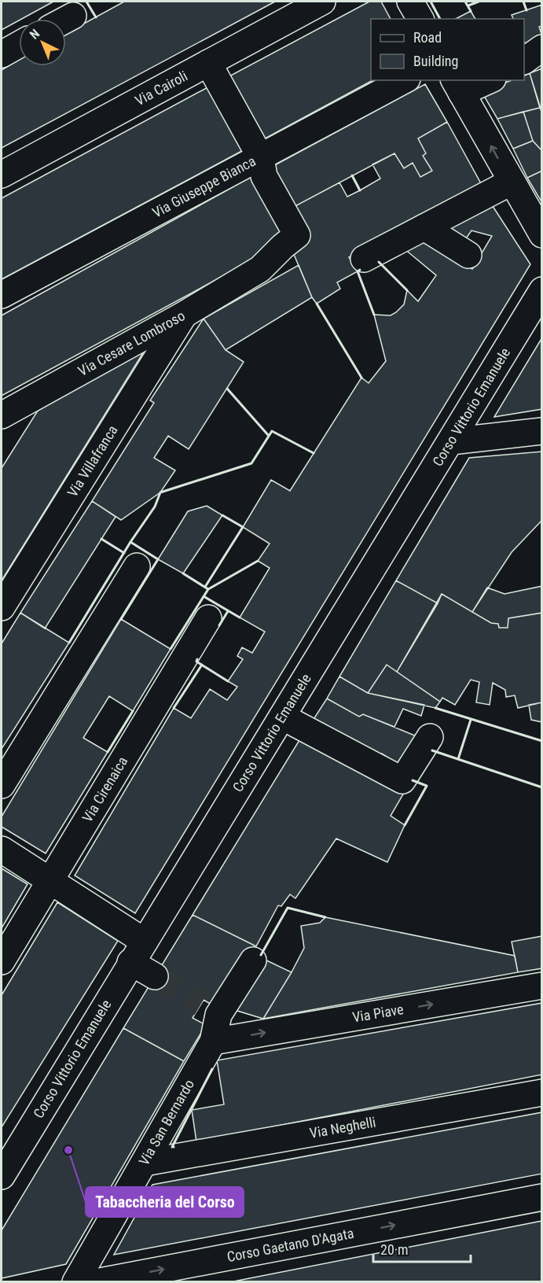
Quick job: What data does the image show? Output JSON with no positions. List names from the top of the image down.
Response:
{
  "streets": {
    "street": [
      "Via Cairoli",
      "Via Giuseppe Bianca",
      "Via Cesare Lombroso",
      "Corso Vittorio Emanuele",
      "Via Villafranca",
      "Via Cirenaica",
      "Via Piave",
      "Via San Bernardo",
      "Via Neghelli",
      "Corso Gaetano D'Agata"
    ]
  },
  "crossings": [
    ["Via Giuseppe Bianca", "Via Cesare Lombroso"],
    ["Via Cesare Lombroso", "Via Villafranca"],
    ["Via Piave", "Via San Bernardo"],
    ["Via San Bernardo", "Via Neghelli"]
  ],
  "one_way": ["Via Piave", "Corso Gaetano D'Agata"],
  "places": ["Tabaccheria del Corso"],
  "legend": ["Road", "Building"],
  "scale_bar": "20 m",
  "north": "top left"
}
